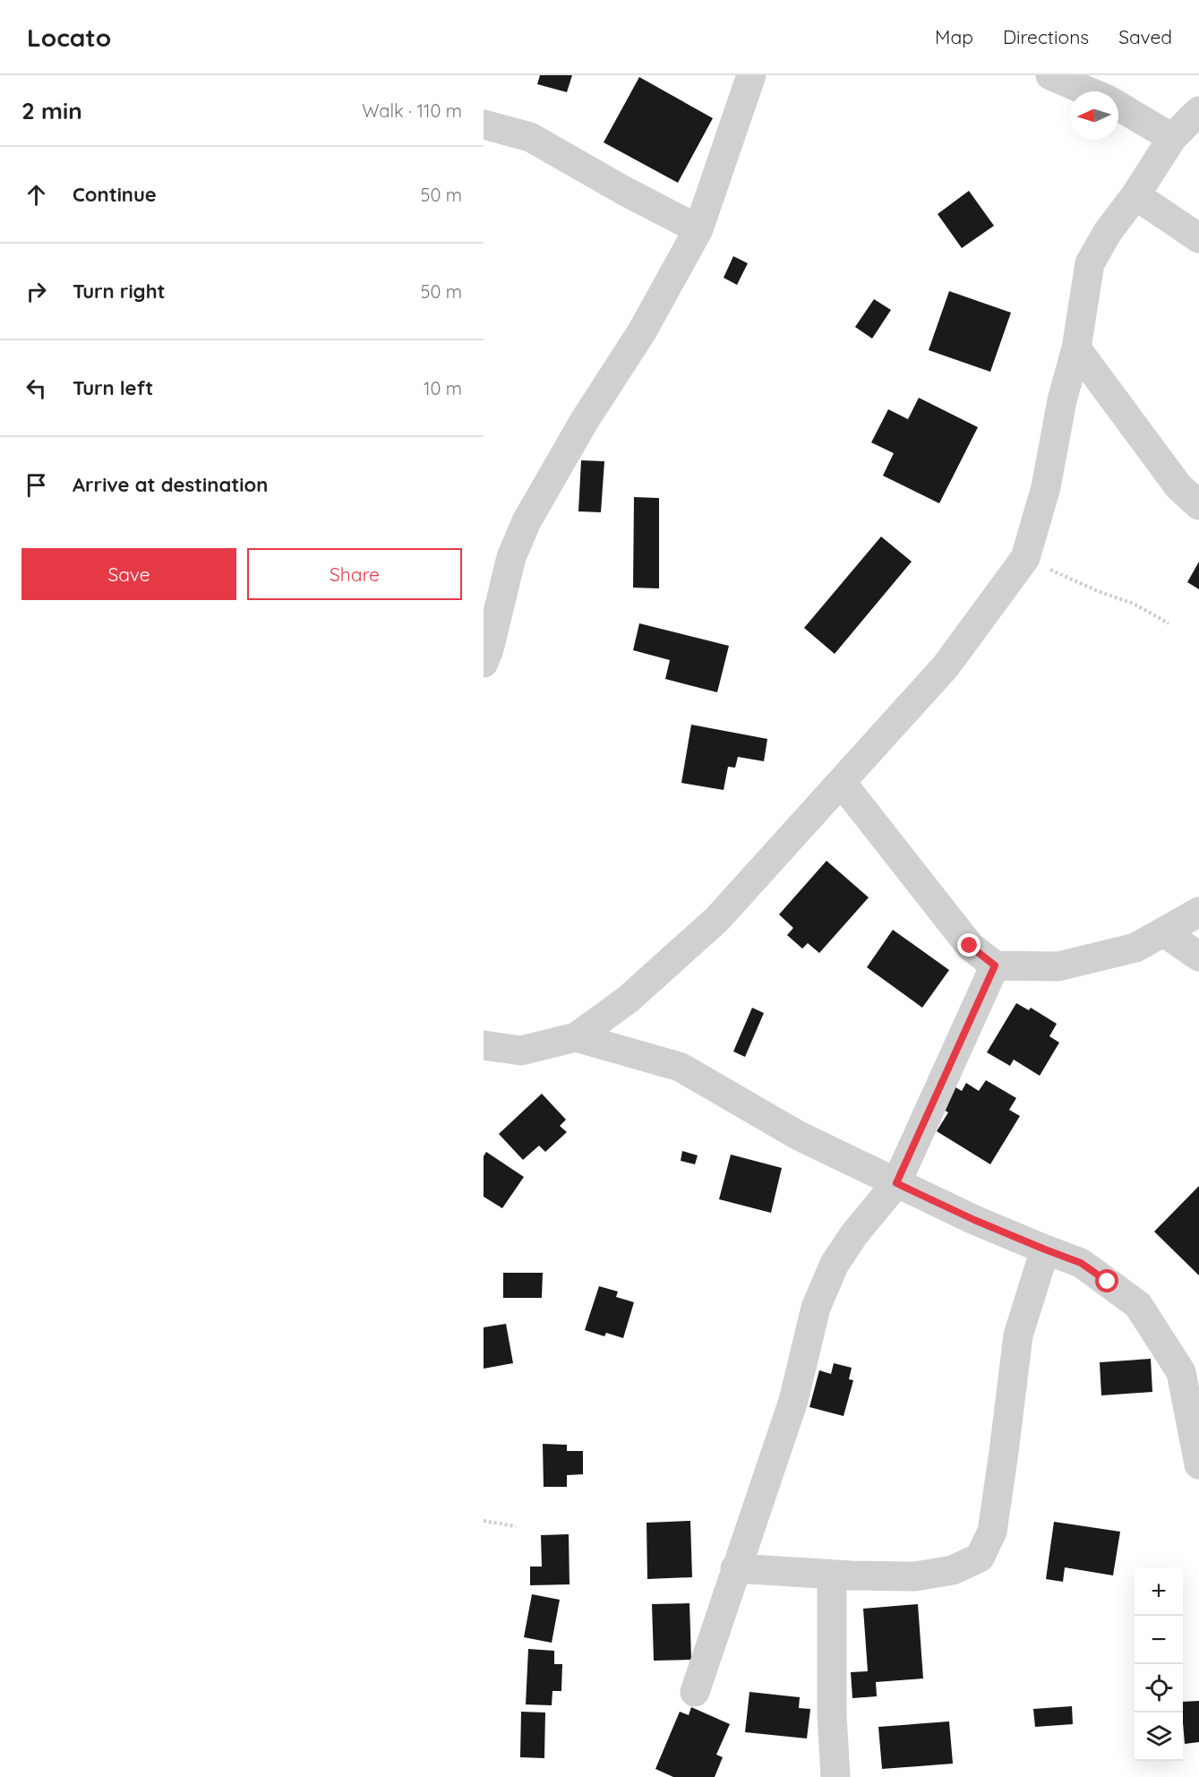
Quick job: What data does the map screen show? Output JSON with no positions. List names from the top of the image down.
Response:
{
  "north": "left",
  "page": {
    "header": "Locato",
    "nav": ["Map", "Directions", "Saved"],
    "heading": ["2 min", "Walk · 110 m"],
    "list": [
      ["Continue", "50 m"],
      ["Turn right", "50 m"],
      ["Turn left", "10 m"],
      "Arrive at destination"
    ],
    "buttons": ["Save", "Share"],
    "map_buttons": ["+", "−"]
  }
}
